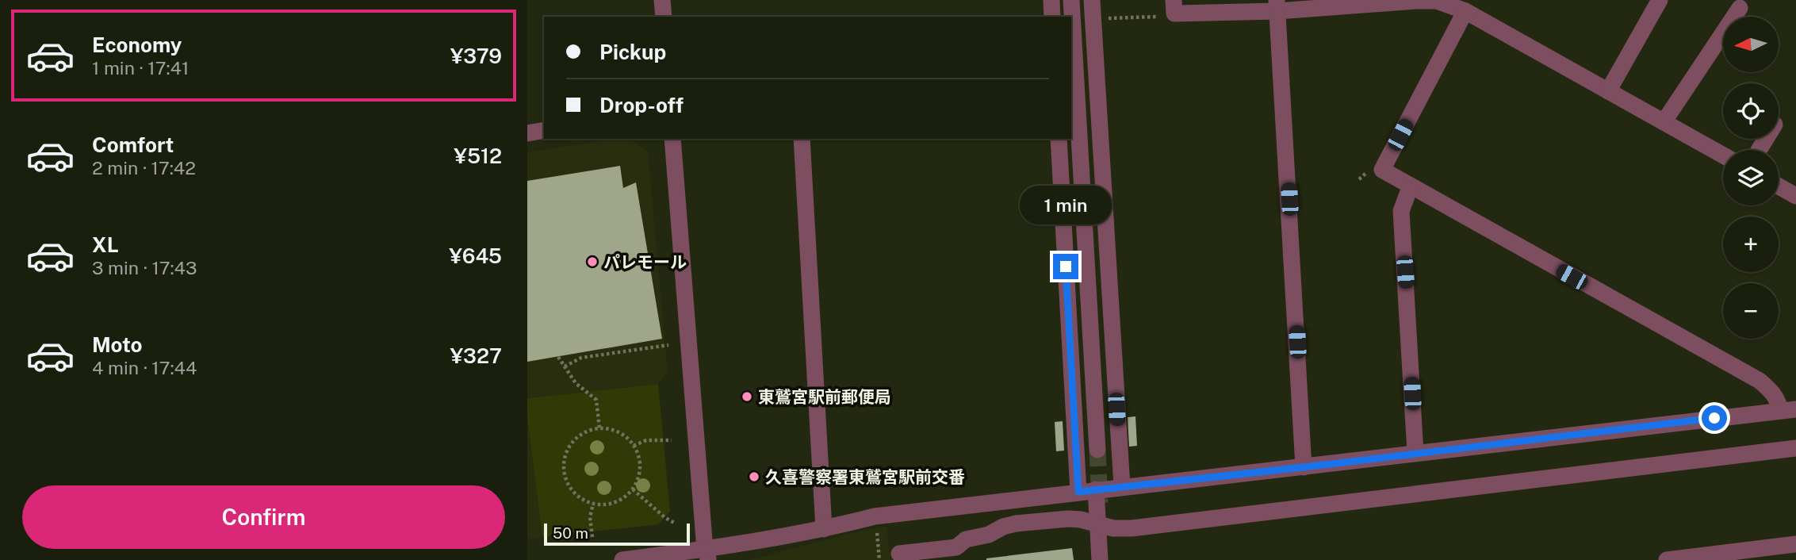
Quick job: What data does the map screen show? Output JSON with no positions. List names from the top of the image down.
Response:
{
  "places": ["パレモール", "東鷲宮駅前郵便局", "久喜警察署東鷲宮駅前交番"],
  "scale_bar": "50 m",
  "north": "left",
  "page": {
    "list": [
      {
        "name": "Economy",
        "note": "1 min · 17:41",
        "value": "¥379"
      },
      {
        "name": "Comfort",
        "note": "2 min · 17:42",
        "value": "¥512"
      },
      {
        "name": "XL",
        "note": "3 min · 17:43",
        "value": "¥645"
      },
      {
        "name": "Moto",
        "note": "4 min · 17:44",
        "value": "¥327"
      }
    ],
    "map_buttons": ["+", "−"],
    "banner": ["Pickup", "Drop-off"],
    "bubble": "1 min",
    "buttons": "Confirm",
    "scale": "50 m"
  }
}
